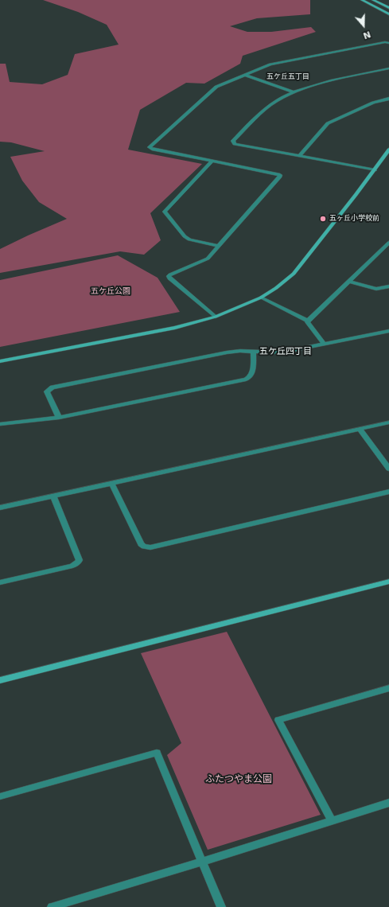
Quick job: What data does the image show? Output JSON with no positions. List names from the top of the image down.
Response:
{
  "districts": ["五ケ丘五丁目", "五ケ丘四丁目"],
  "parks": ["五ケ丘公園", "ふたつやま公園"],
  "places": ["五ヶ丘小学校前"],
  "north": "bottom"
}
